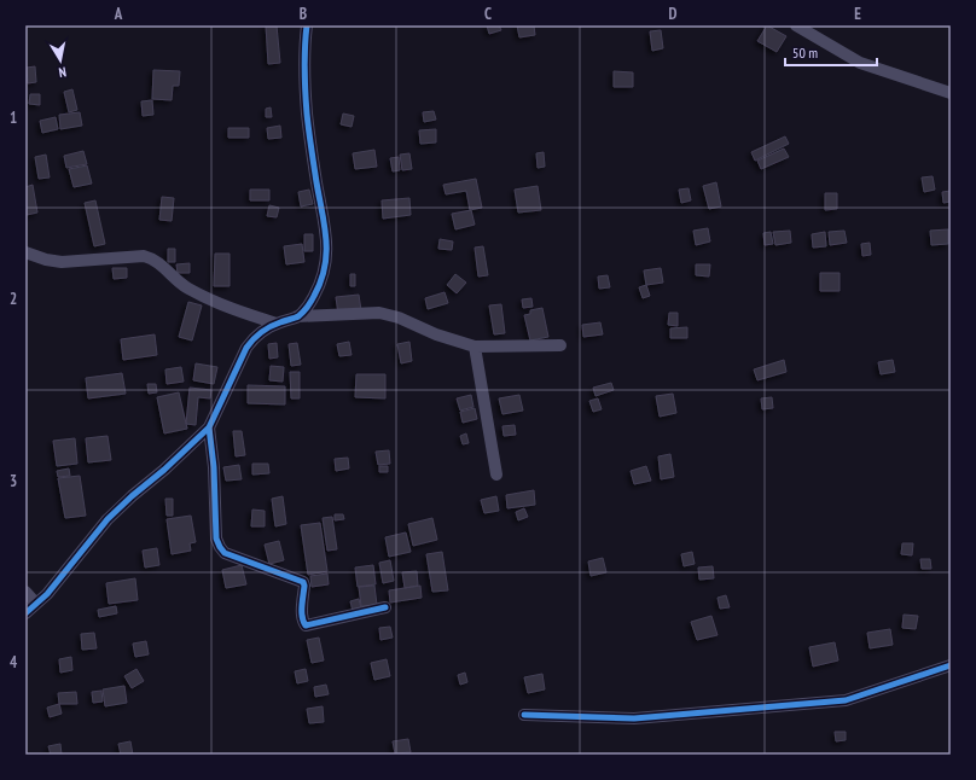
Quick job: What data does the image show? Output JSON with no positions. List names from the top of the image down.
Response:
{
  "scale_bar": "50 m",
  "north": "bottom",
  "grid": {
    "columns": [
      "A",
      "B",
      "C",
      "D",
      "E"
    ],
    "rows": [
      "1",
      "2",
      "3",
      "4"
    ]
  }
}
